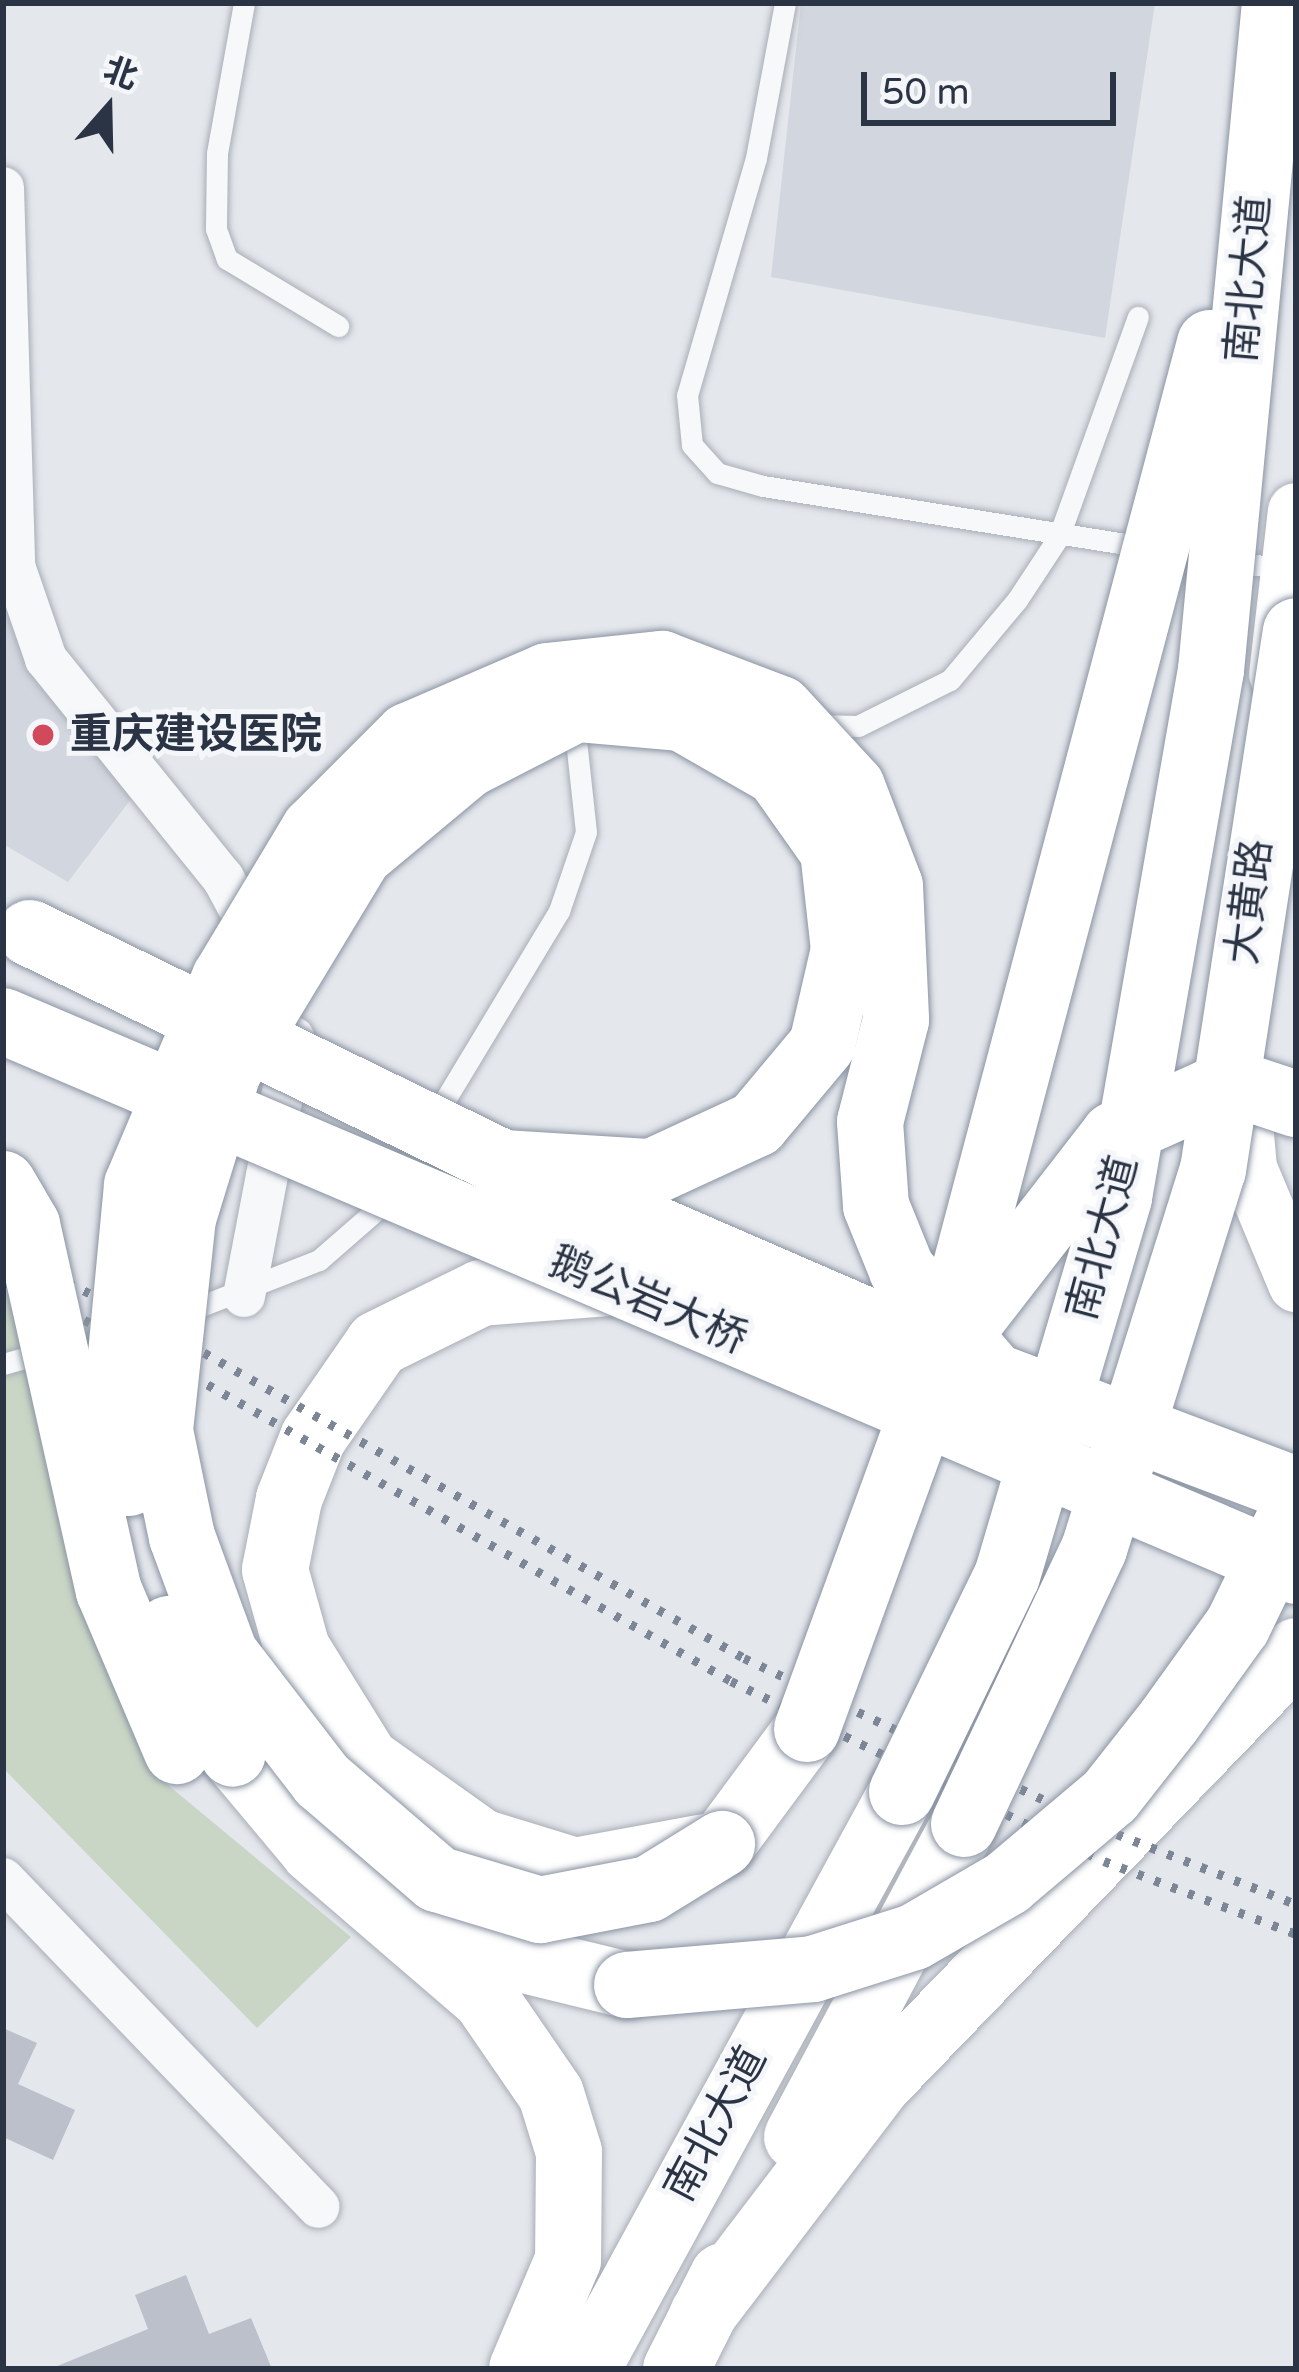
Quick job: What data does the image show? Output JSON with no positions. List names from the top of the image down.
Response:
{
  "streets": {
    "highway": ["南北大道", "鹅公岩大桥"],
    "main road": ["大黄路"]
  },
  "crossings": [
    ["南北大道", "大黄路"]
  ],
  "places": ["重庆建设医院"],
  "scale_bar": "50 m",
  "north": "top"
}
